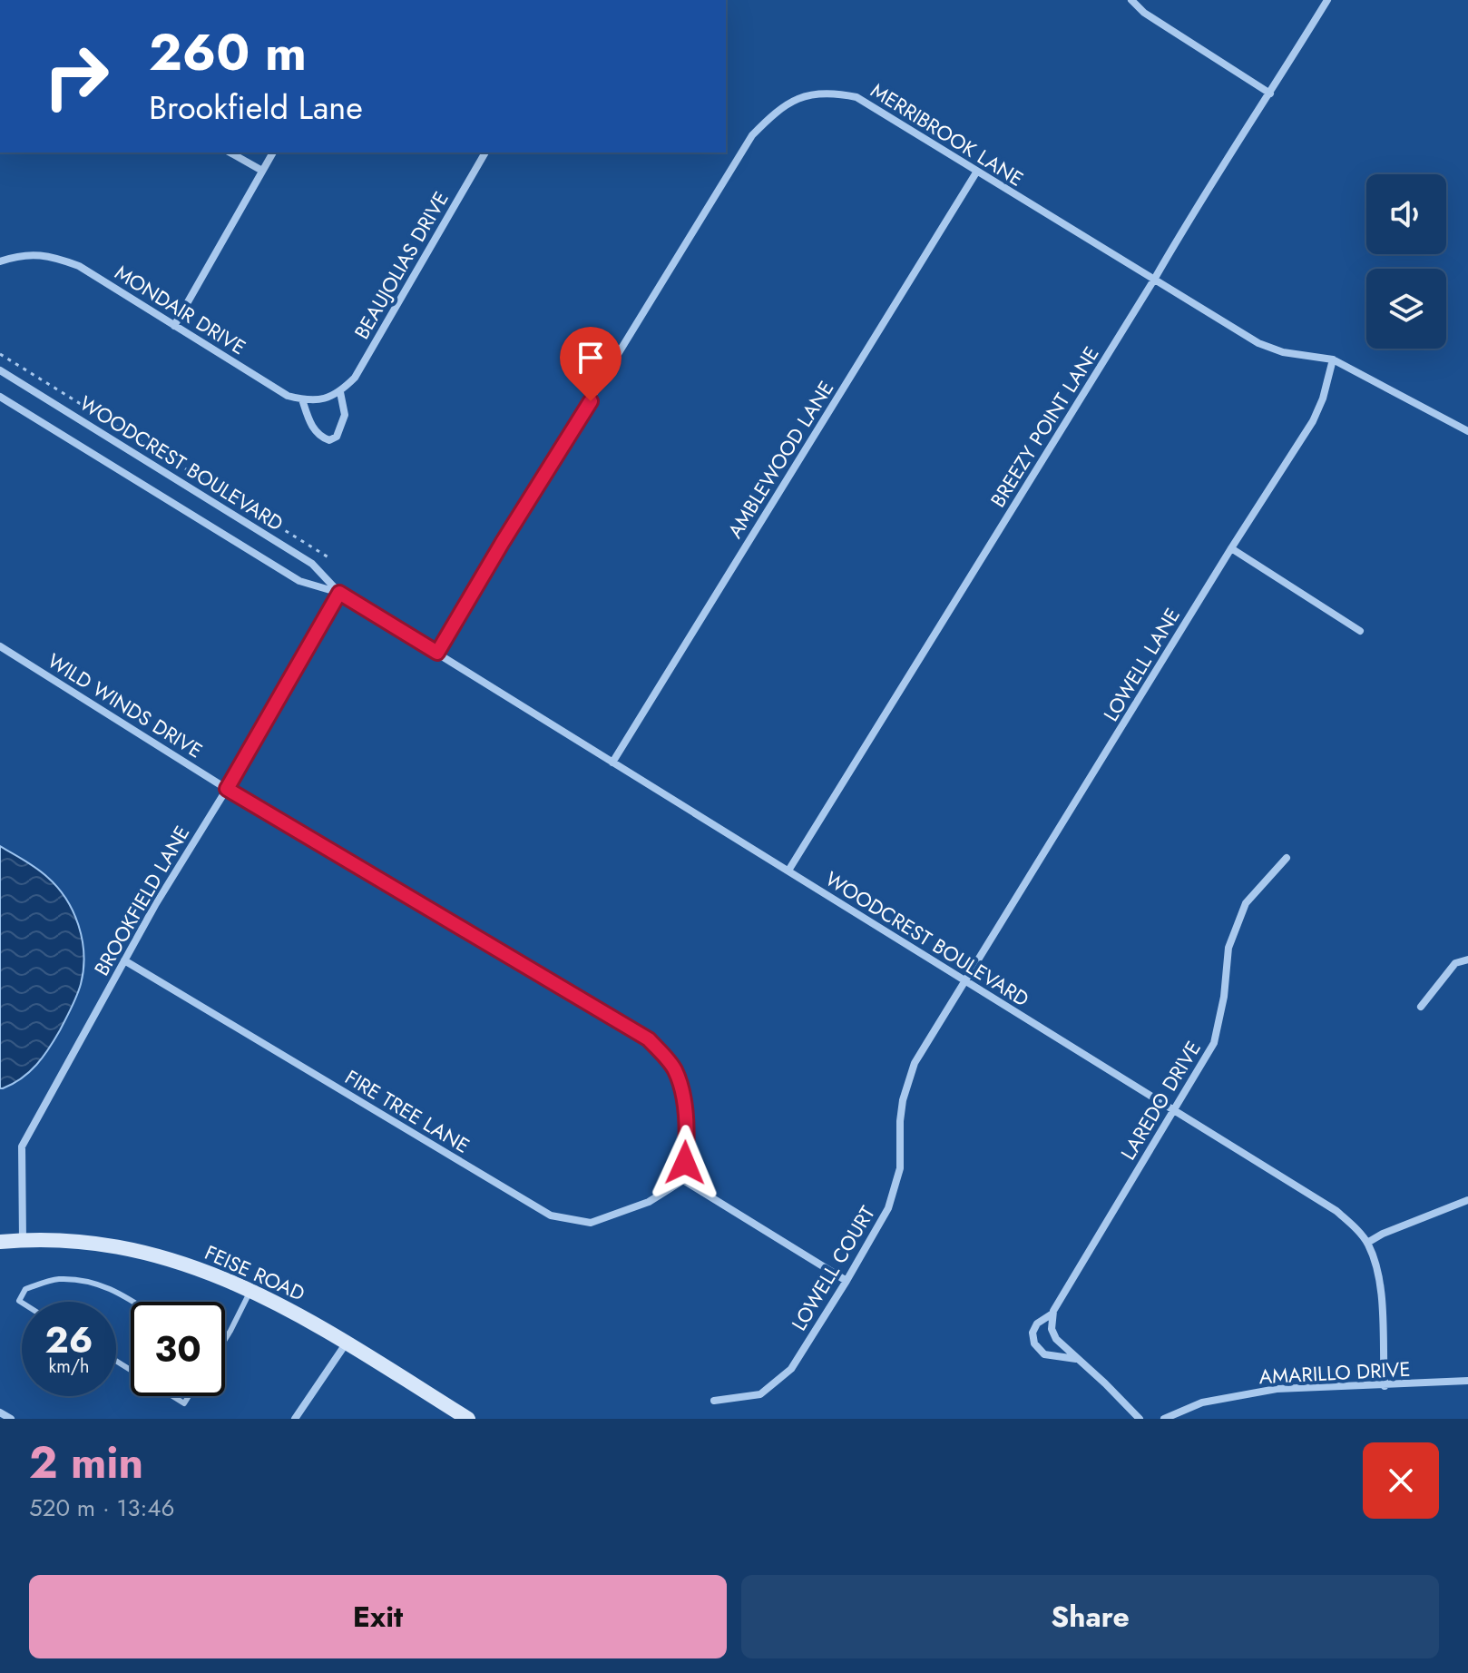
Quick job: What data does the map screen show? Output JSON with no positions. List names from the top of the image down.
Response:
{
  "streets": {
    "main road": ["FEISE ROAD"],
    "street": [
      "MERRIBROOK LANE",
      "BEAUJOLIAS DRIVE",
      "MONDAIR DRIVE",
      "BREEZY POINT LANE",
      "AMBLEWOOD LANE",
      "WOODCREST BOULEVARD",
      "LOWELL LANE",
      "WILD WINDS DRIVE",
      "BROOKFIELD LANE",
      "LAREDO DRIVE",
      "FIRE TREE LANE",
      "LOWELL COURT",
      "AMARILLO DRIVE"
    ]
  },
  "crossings": [
    ["MERRIBROOK LANE", "BREEZY POINT LANE"],
    ["MERRIBROOK LANE", "AMBLEWOOD LANE"],
    ["MERRIBROOK LANE", "WOODCREST BOULEVARD"],
    ["MERRIBROOK LANE", "LOWELL LANE"],
    ["BREEZY POINT LANE", "WOODCREST BOULEVARD"],
    ["AMBLEWOOD LANE", "WOODCREST BOULEVARD"],
    ["WOODCREST BOULEVARD", "LOWELL LANE"],
    ["WOODCREST BOULEVARD", "BROOKFIELD LANE"],
    ["WOODCREST BOULEVARD", "LAREDO DRIVE"],
    ["WOODCREST BOULEVARD", "LOWELL COURT"],
    ["WOODCREST BOULEVARD", "AMARILLO DRIVE"],
    ["LOWELL LANE", "LOWELL COURT"],
    ["WILD WINDS DRIVE", "BROOKFIELD LANE"],
    ["WILD WINDS DRIVE", "FIRE TREE LANE"],
    ["BROOKFIELD LANE", "FIRE TREE LANE"],
    ["BROOKFIELD LANE", "FEISE ROAD"]
  ],
  "page": {
    "turn": ["260 m", "Brookfield Lane"],
    "speed": "26 km/h",
    "limit": "30",
    "heading": ["2 min", "520 m · 13:46"],
    "buttons": ["Exit", "Share"]
  }
}
